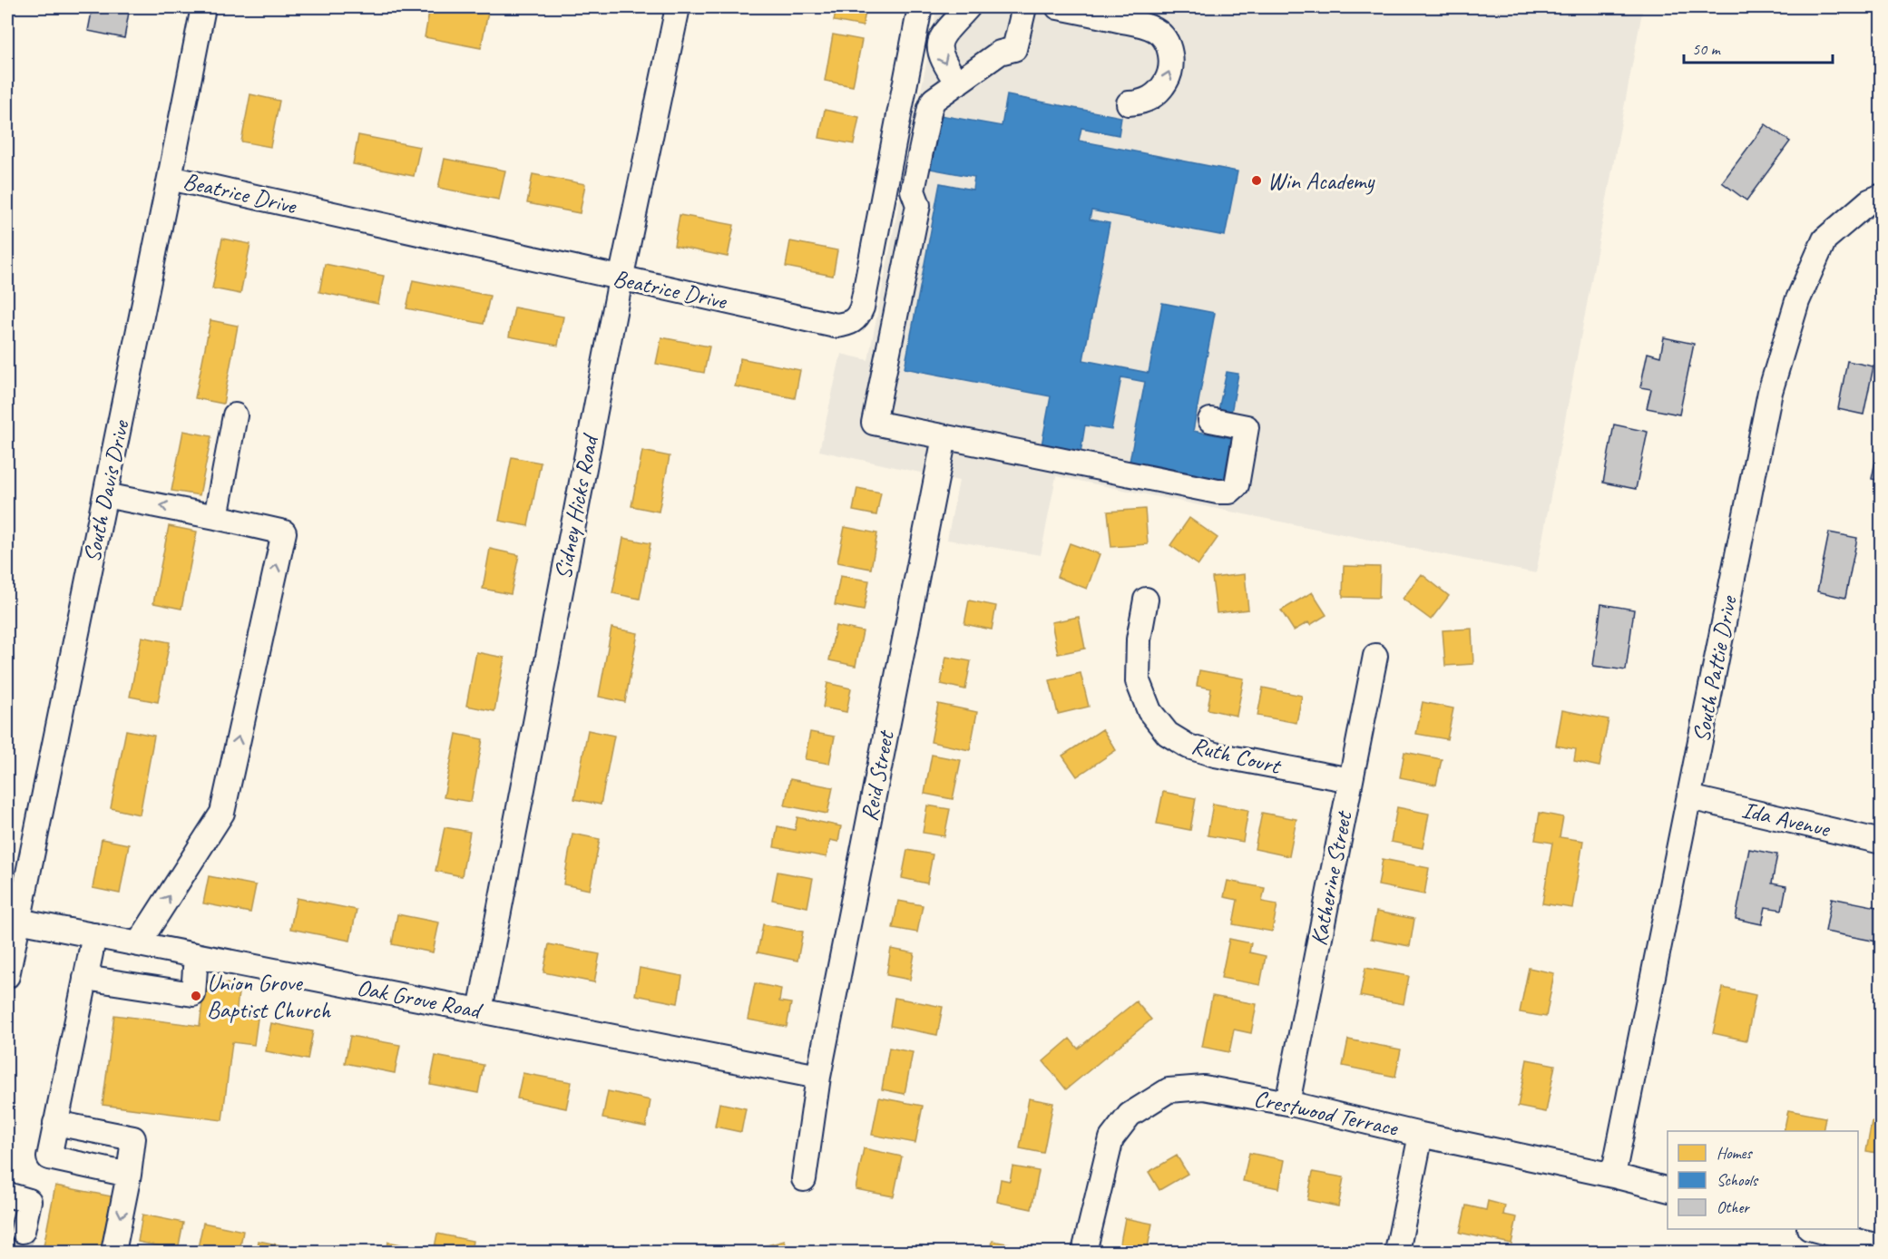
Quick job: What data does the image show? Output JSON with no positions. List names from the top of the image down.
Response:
{
  "streets": {
    "street": [
      "Beatrice Drive",
      "South Davis Drive",
      "Sidney Hicks Road",
      "South Pattie Drive",
      "Ruth Court",
      "Reid Street",
      "Ida Avenue",
      "Katherine Street",
      "Oak Grove Road",
      "Crestwood Terrace"
    ]
  },
  "crossings": [
    ["Beatrice Drive", "South Davis Drive"],
    ["Beatrice Drive", "Sidney Hicks Road"],
    ["South Davis Drive", "Oak Grove Road"],
    ["Sidney Hicks Road", "Oak Grove Road"],
    ["South Pattie Drive", "Ida Avenue"],
    ["South Pattie Drive", "Crestwood Terrace"],
    ["Ruth Court", "Katherine Street"],
    ["Reid Street", "Oak Grove Road"],
    ["Katherine Street", "Crestwood Terrace"]
  ],
  "places": ["Win Academy", "Union Grove Baptist Church"],
  "legend": ["Homes", "Schools", "Other"],
  "scale_bar": "50 m"
}
